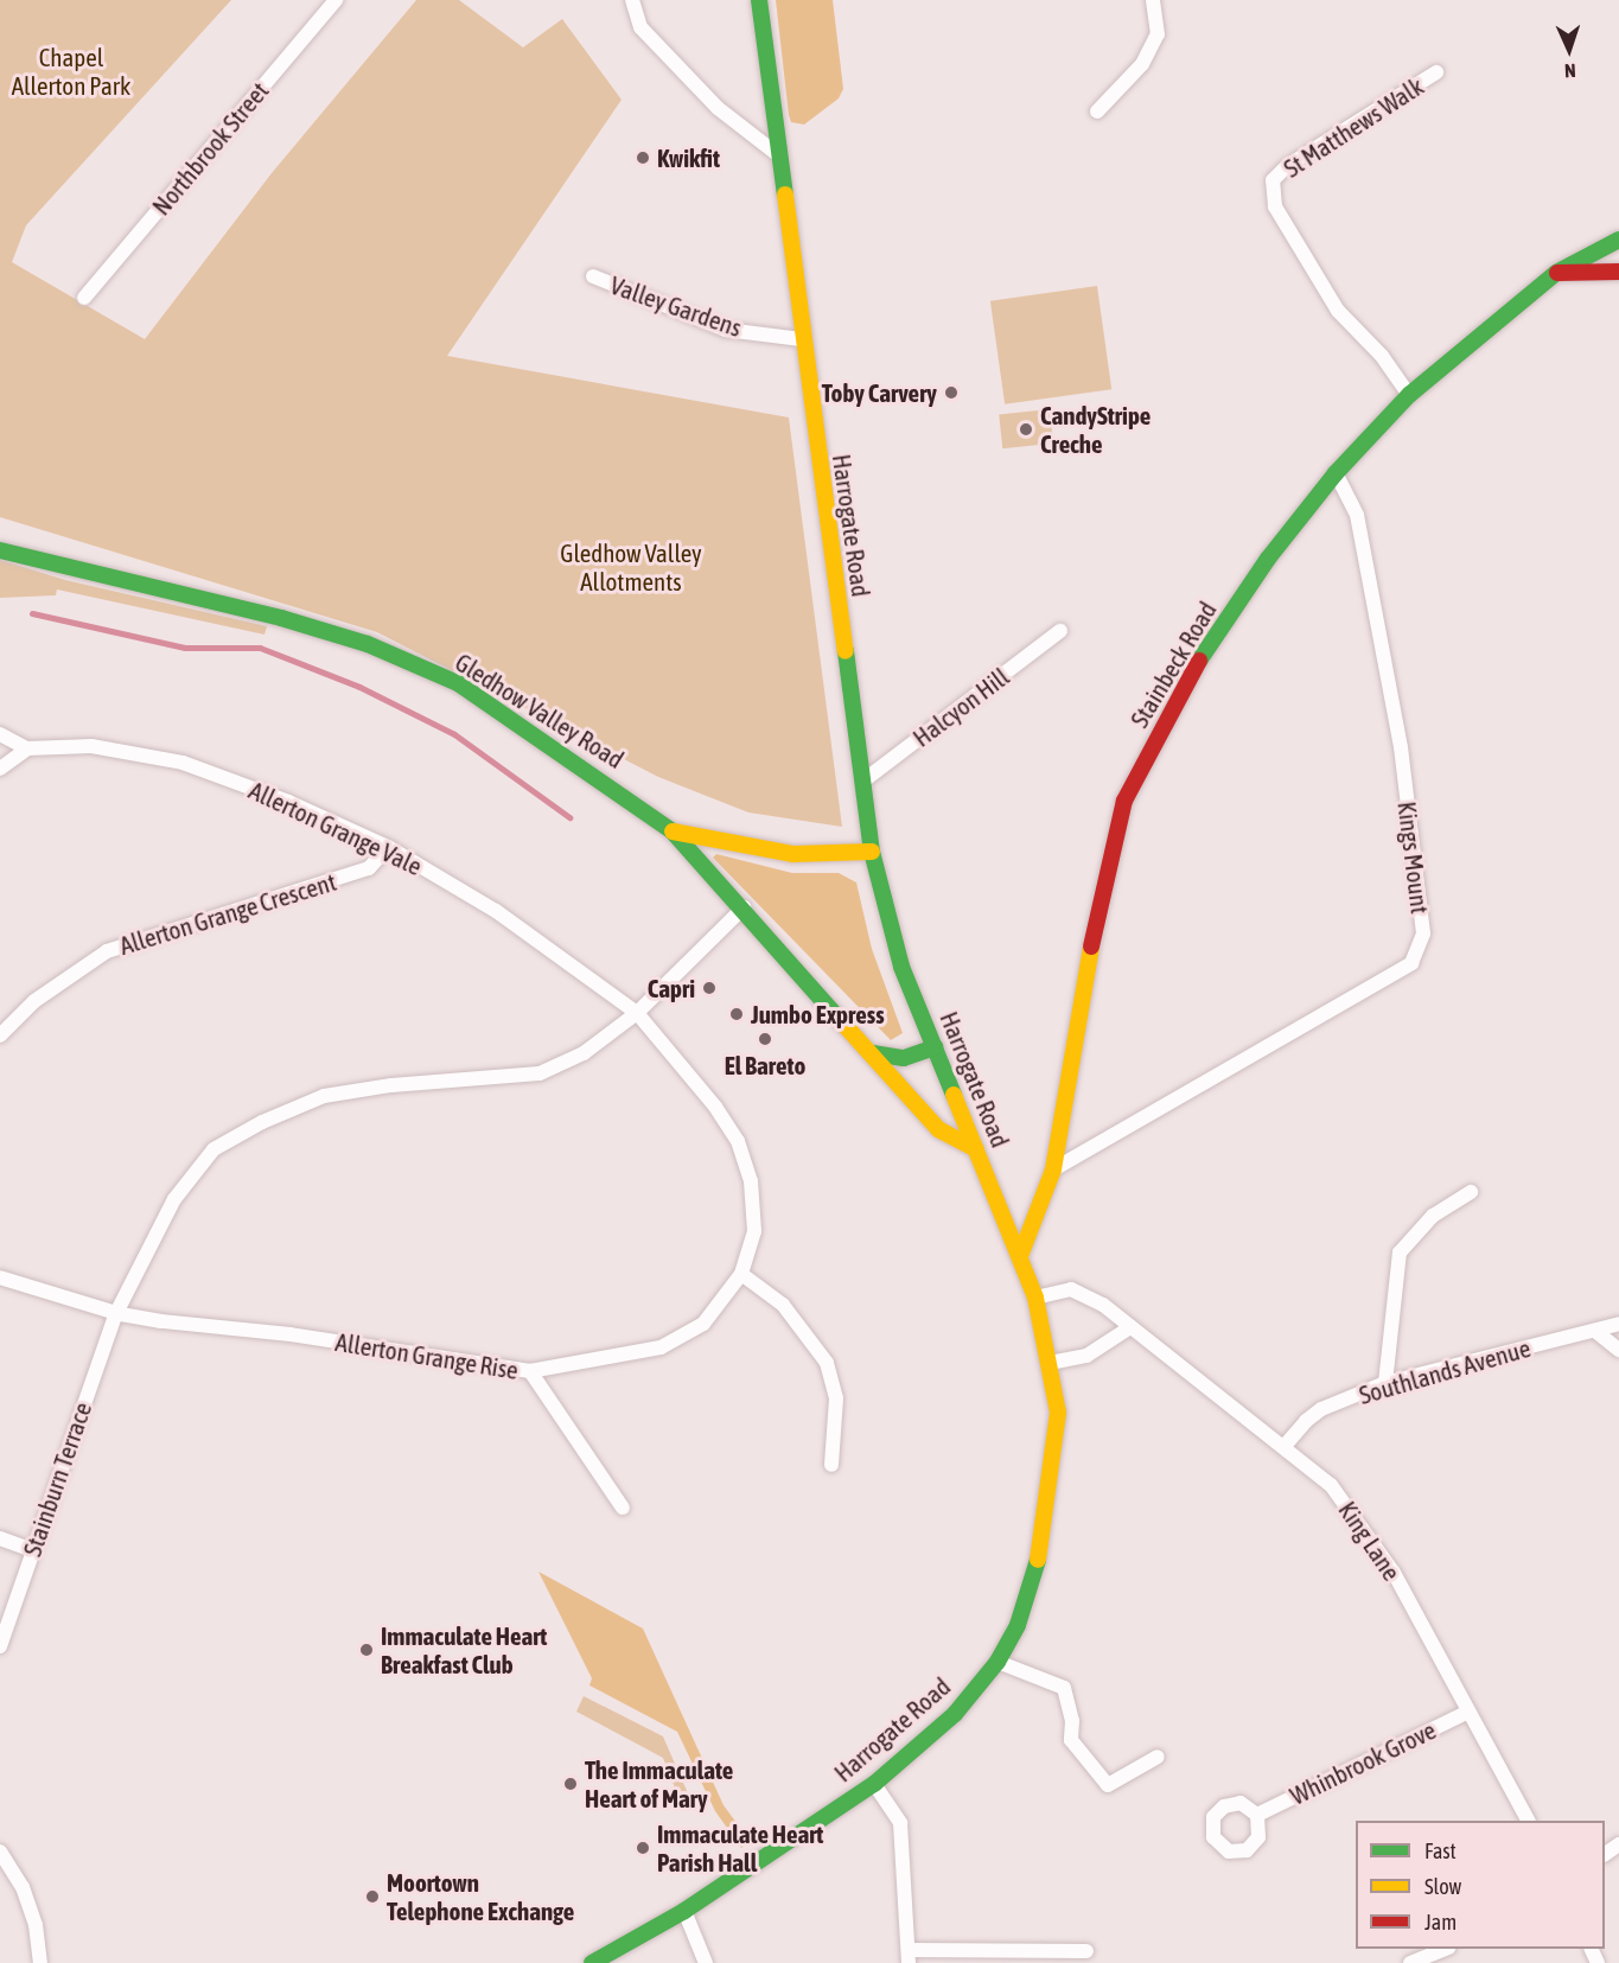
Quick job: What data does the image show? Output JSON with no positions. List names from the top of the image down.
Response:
{
  "streets": {
    "street": [
      "St Matthews Walk",
      "Northbrook Street",
      "Valley Gardens",
      "Harrogate Road",
      "Stainbeck Road",
      "Halcyon Hill",
      "Gledhow Valley Road",
      "Allerton Grange Vale",
      "Kings Mount",
      "Allerton Grange Crescent",
      "Allerton Grange Rise",
      "Southlands Avenue",
      "Stainburn Terrace",
      "King Lane",
      "Whinbrook Grove"
    ]
  },
  "crossings": [
    ["St Matthews Walk", "Stainbeck Road"],
    ["Valley Gardens", "Harrogate Road"],
    ["Harrogate Road", "Stainbeck Road"],
    ["Harrogate Road", "Halcyon Hill"],
    ["Harrogate Road", "Gledhow Valley Road"],
    ["Harrogate Road", "King Lane"],
    ["Stainbeck Road", "Kings Mount"],
    ["Gledhow Valley Road", "Stainburn Terrace"],
    ["Allerton Grange Vale", "Allerton Grange Crescent"],
    ["Allerton Grange Vale", "Allerton Grange Rise"],
    ["Allerton Grange Vale", "Stainburn Terrace"],
    ["Allerton Grange Rise", "Stainburn Terrace"],
    ["Southlands Avenue", "King Lane"],
    ["King Lane", "Whinbrook Grove"]
  ],
  "parks": ["Chapel Allerton Park", "Gledhow Valley Allotments"],
  "places": [
    "Kwikfit",
    "Toby Carvery",
    "CandyStripe Creche",
    "Capri",
    "Jumbo Express",
    "El Bareto",
    "Immaculate Heart Breakfast Club",
    "The Immaculate Heart of Mary",
    "Immaculate Heart Parish Hall",
    "Moortown Telephone Exchange"
  ],
  "legend": ["Fast", "Slow", "Jam"],
  "north": "bottom"
}
